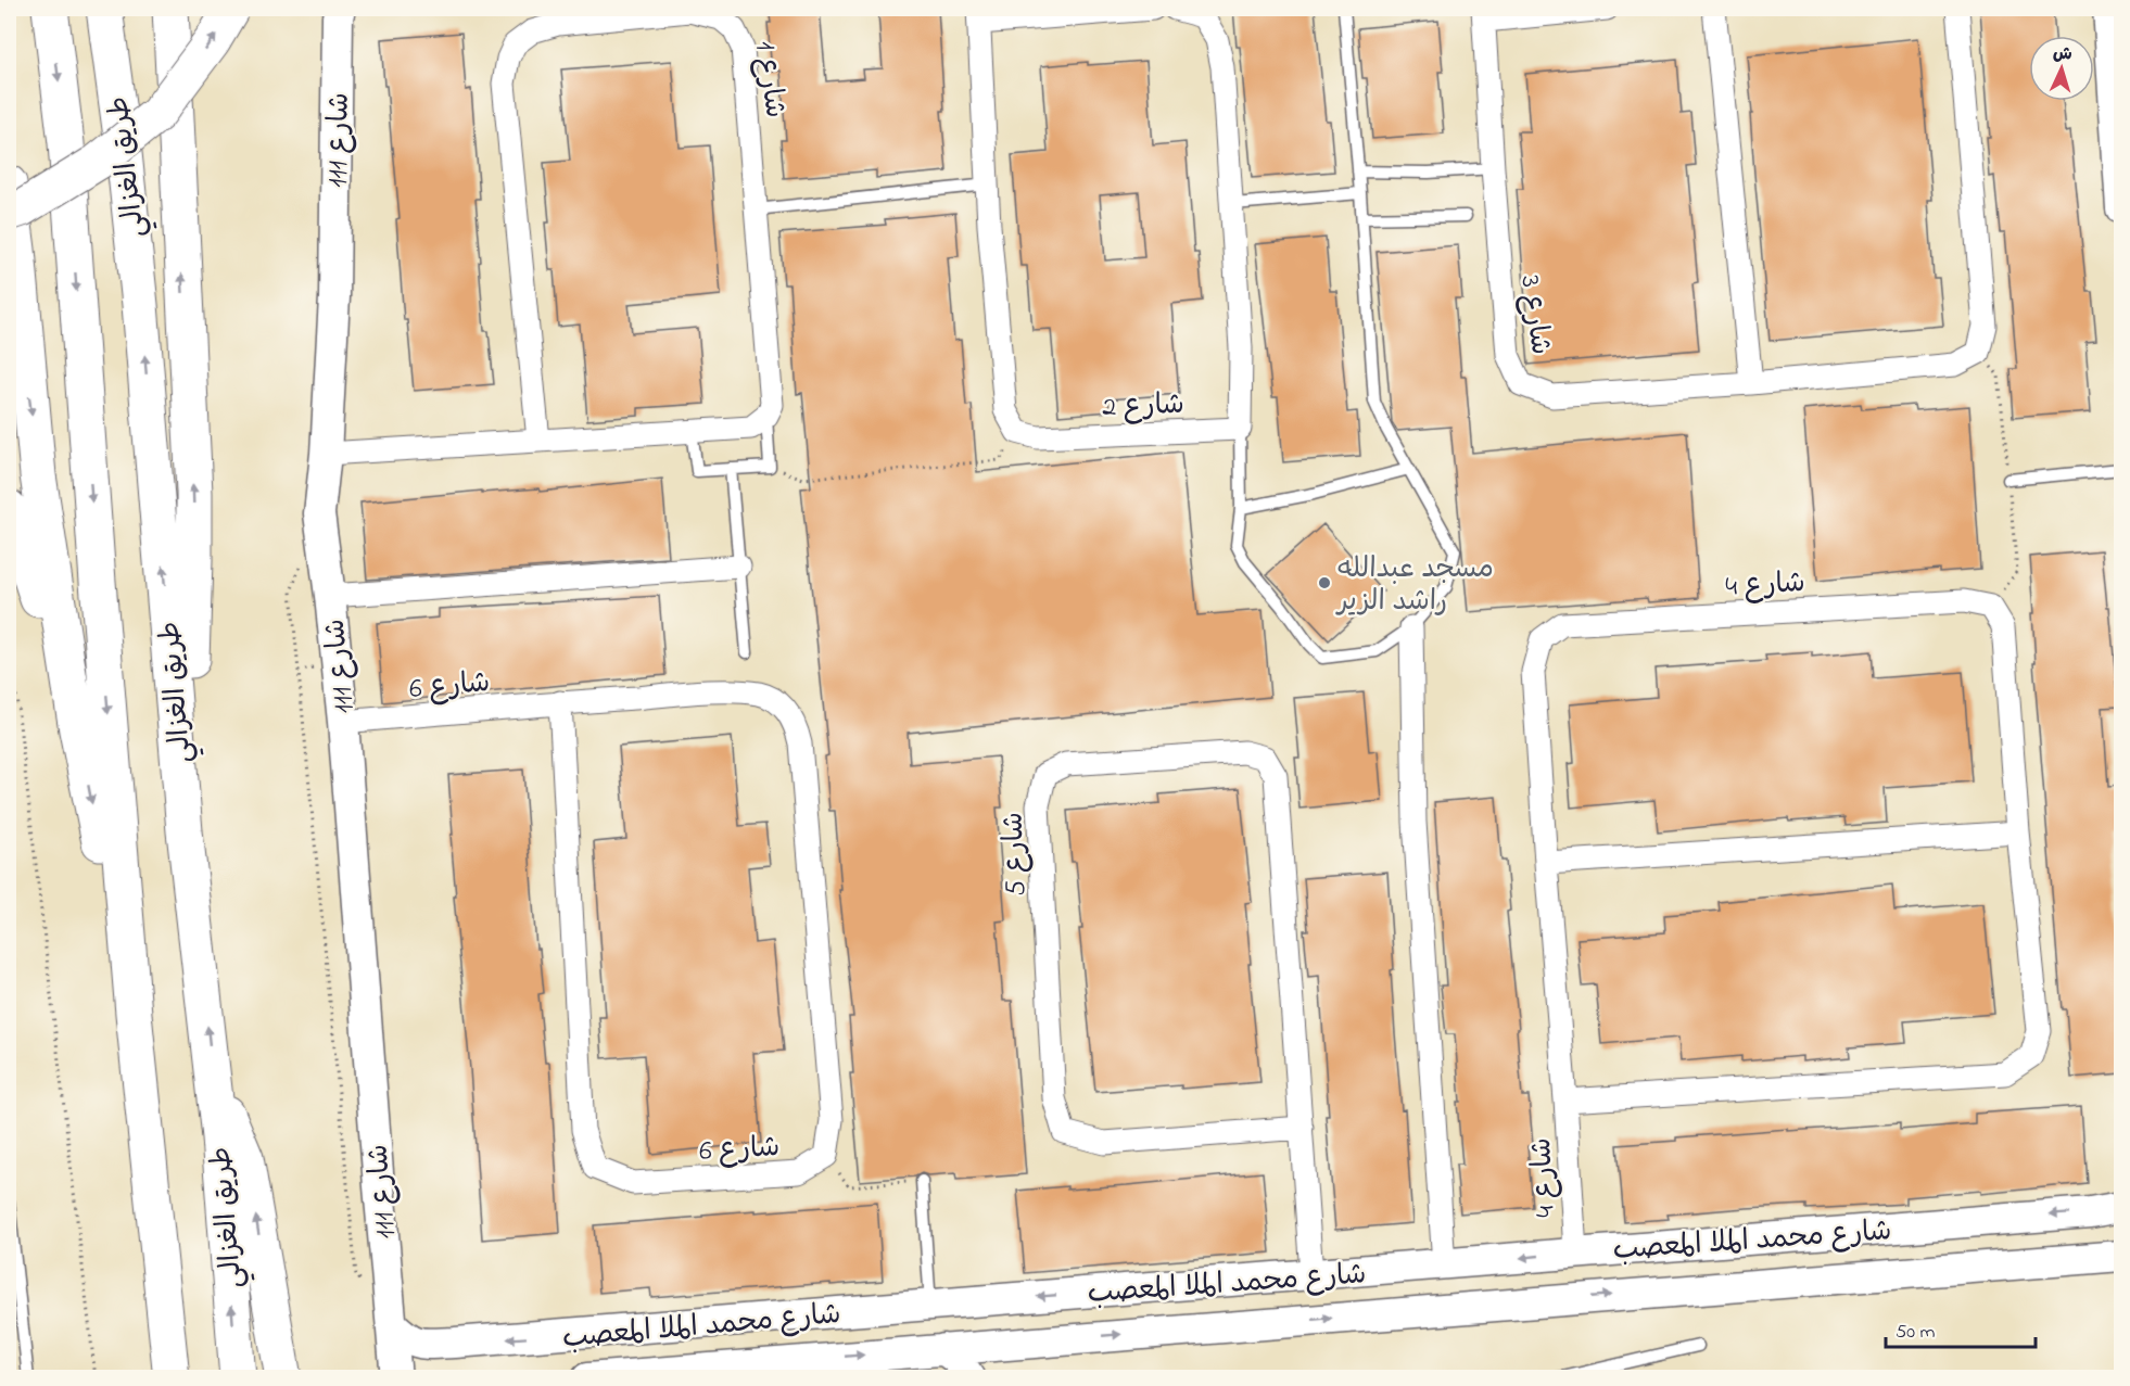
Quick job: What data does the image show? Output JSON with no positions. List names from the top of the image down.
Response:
{
  "streets": {
    "highway": ["طريق الغزالي"],
    "street": [
      "شارع 1",
      "شارع 111",
      "شارع 3",
      "شارع 2",
      "شارع 4",
      "شارع 6",
      "شارع 5",
      "شارع محمد الملا المعصب"
    ]
  },
  "crossings": [
    ["شارع 111", "شارع 6"],
    ["شارع 111", "شارع محمد الملا المعصب"],
    ["شارع 4", "شارع محمد الملا المعصب"],
    ["شارع 5", "شارع محمد الملا المعصب"]
  ],
  "places": ["مسجد عبدالله راشد الزير"],
  "scale_bar": "50 m",
  "north": "top"
}
